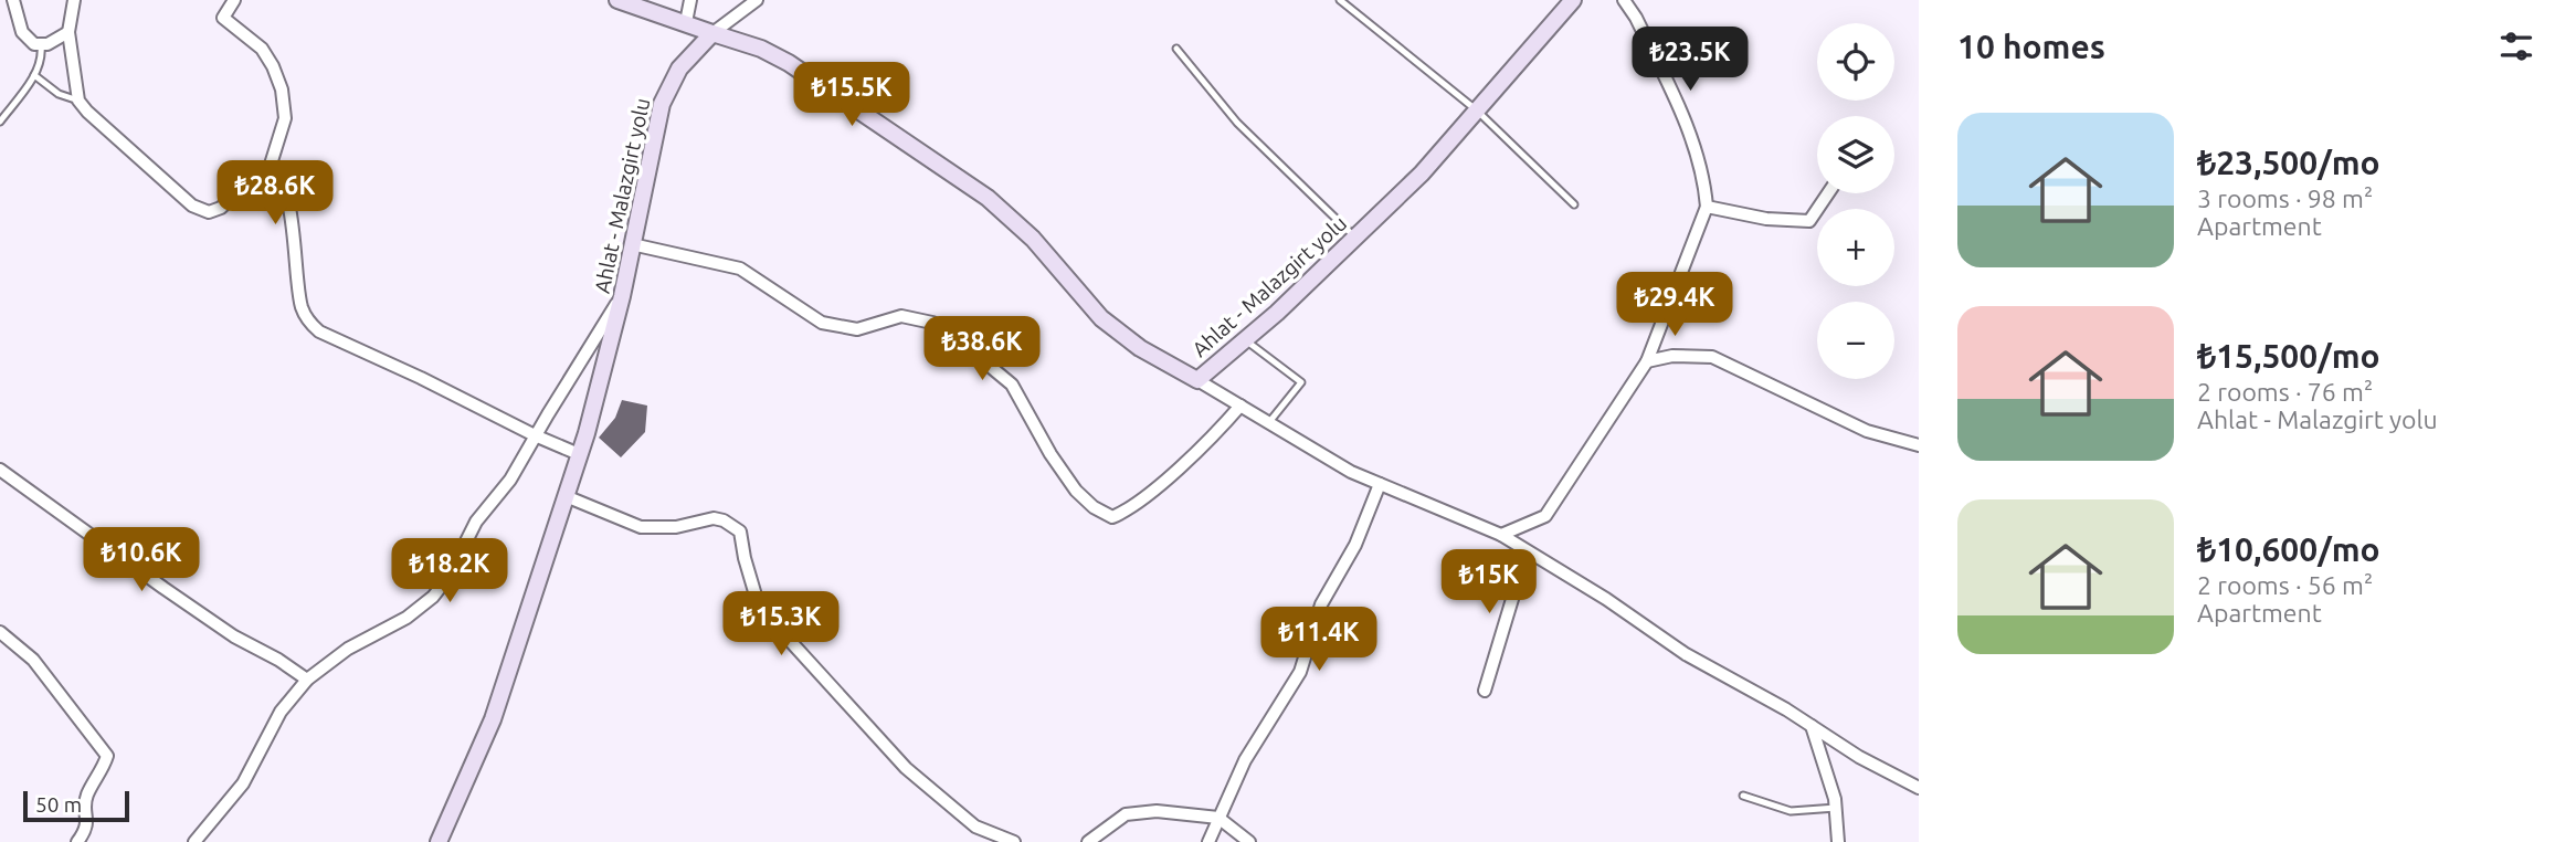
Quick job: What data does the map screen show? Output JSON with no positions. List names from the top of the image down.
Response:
{
  "streets": {
    "main road": ["Ahlat - Malazgirt yolu"]
  },
  "scale_bar": "50 m",
  "page": {
    "heading": "10 homes",
    "map_buttons": ["+", "−"],
    "price": [
      "₺23.5K",
      "₺15.5K",
      "₺28.6K",
      "₺29.4K",
      "₺38.6K",
      "₺10.6K",
      "₺18.2K",
      "₺15K",
      "₺15.3K",
      "₺11.4K"
    ],
    "list": [
      {
        "name": "₺23,500/mo",
        "note": "3 rooms · 98 m² · Apartment"
      },
      {
        "name": "₺15,500/mo",
        "note": "2 rooms · 76 m² · Ahlat - Malazgirt yolu"
      },
      {
        "name": "₺10,600/mo",
        "note": "2 rooms · 56 m² · Apartment"
      }
    ],
    "scale": "50 m"
  }
}
